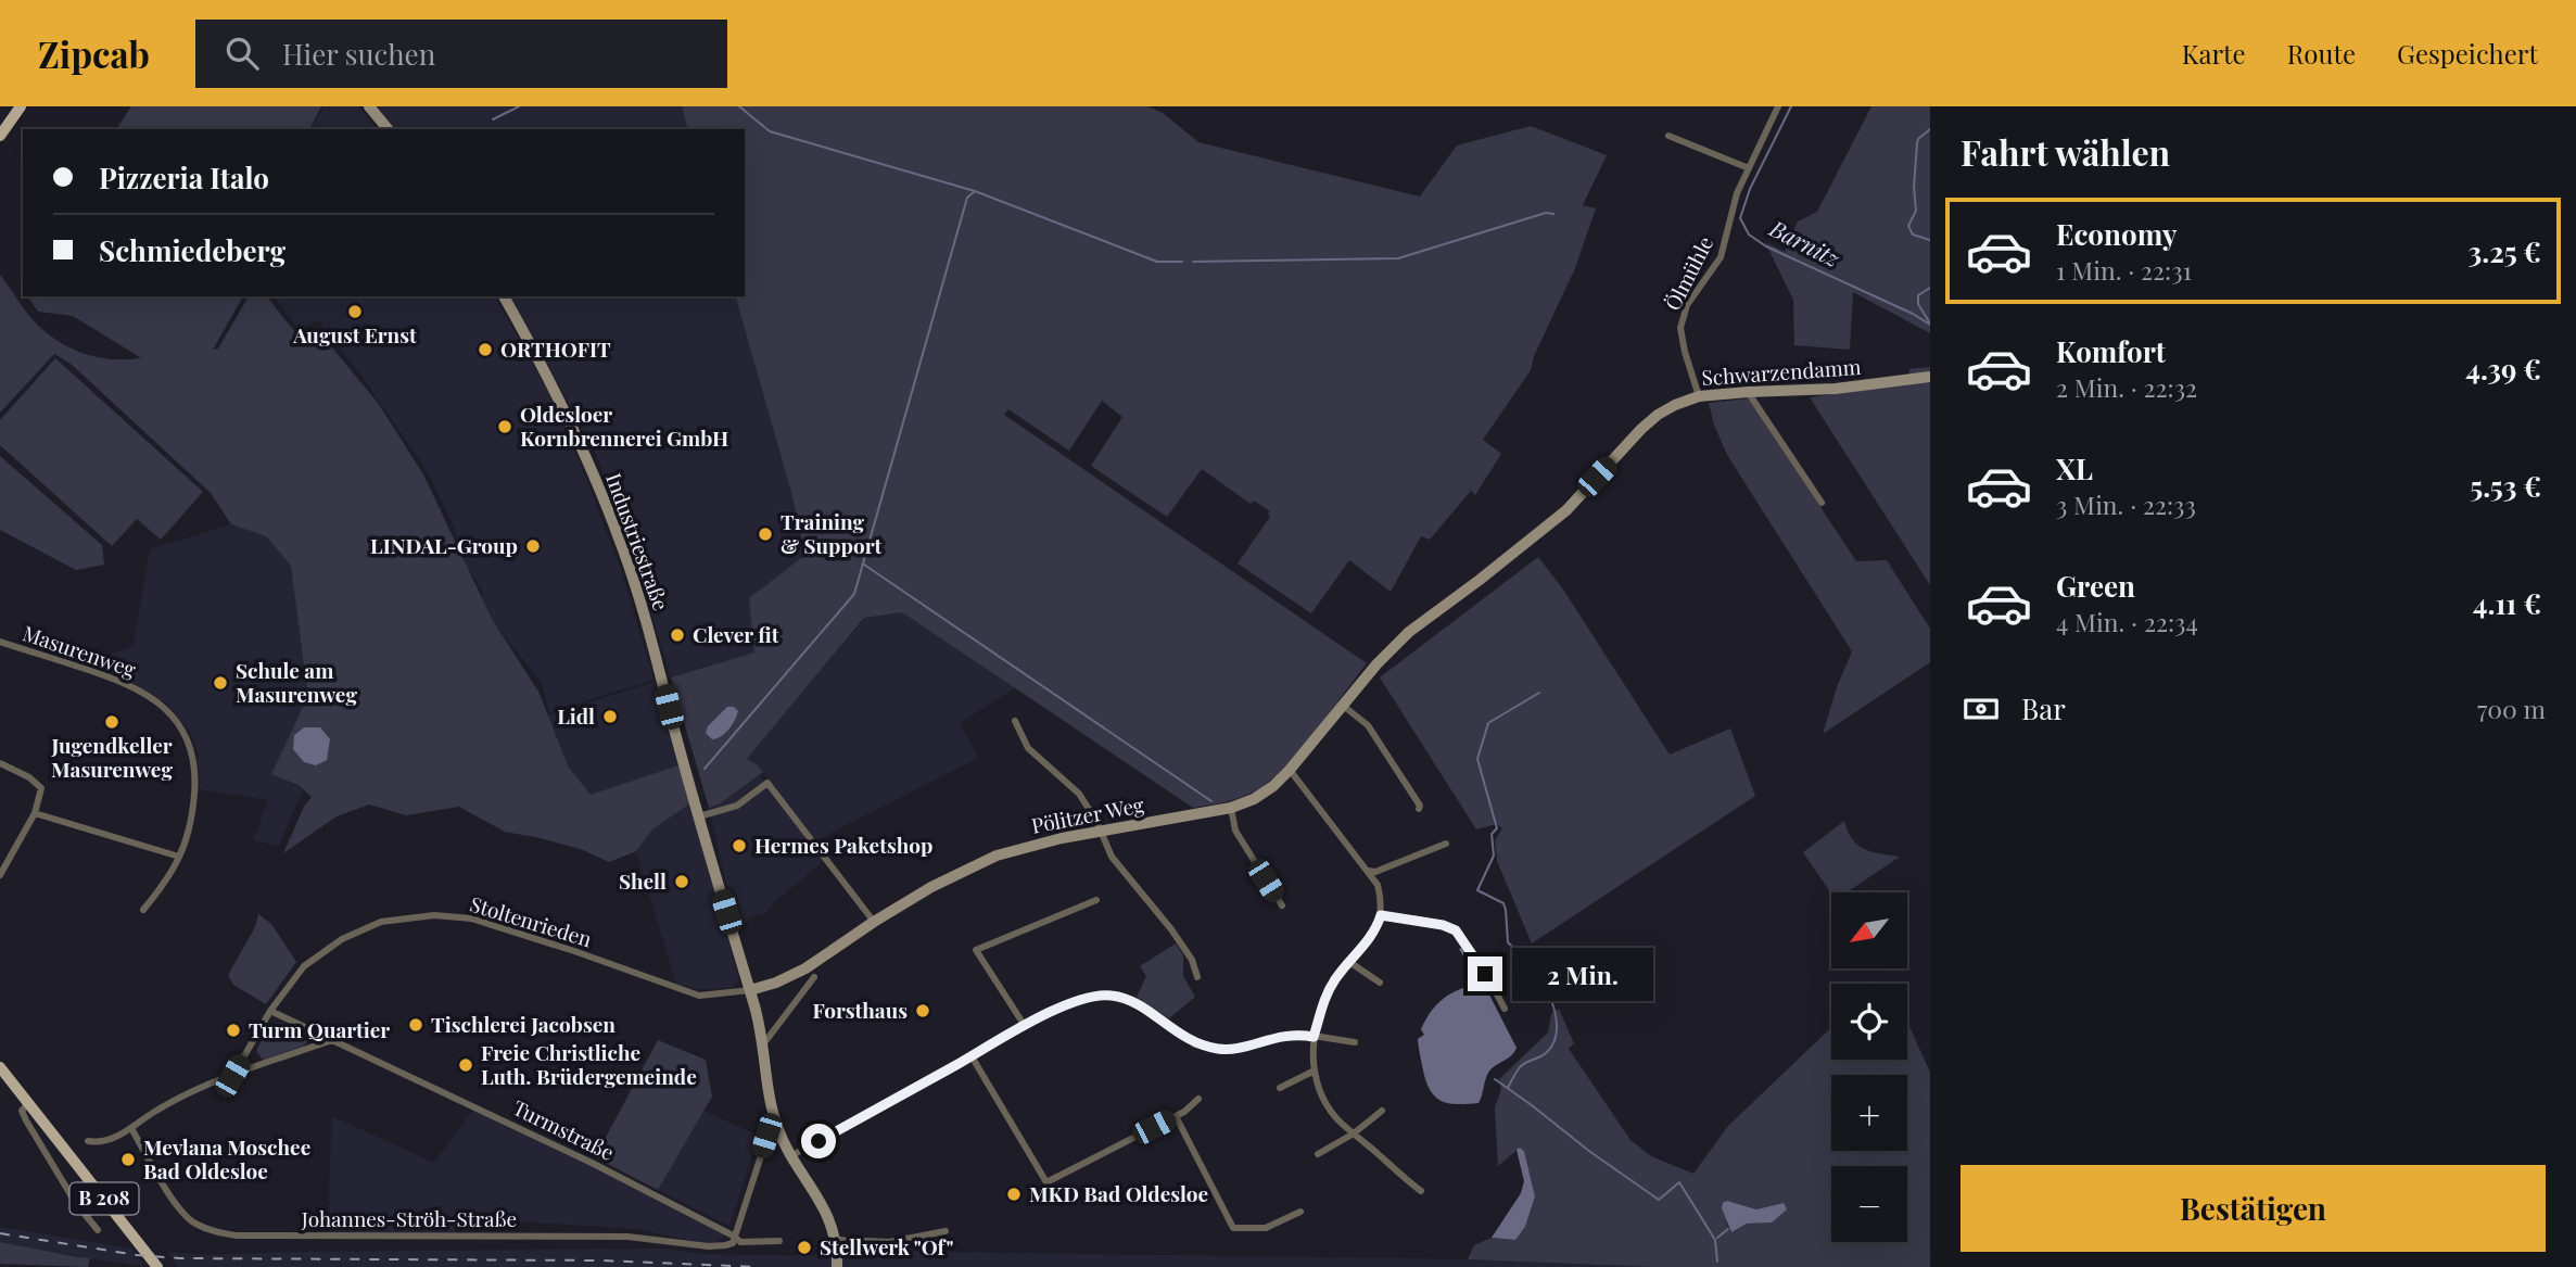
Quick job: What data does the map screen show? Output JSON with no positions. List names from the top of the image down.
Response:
{
  "streets": {
    "main road": [
      "Schwarzendamm",
      "Industriestraße",
      "Pölitzer Weg",
      "B 208"
    ],
    "street": [
      "Ölmühle",
      "Masurenweg",
      "Stoltenrieden",
      "Turmstraße",
      "Johannes-Ströh-Straße"
    ]
  },
  "crossings": [
    ["Ölmühle", "Schwarzendamm"],
    ["Schwarzendamm", "Pölitzer Weg"],
    ["Industriestraße", "Pölitzer Weg"],
    ["Industriestraße", "Stoltenrieden"],
    ["Pölitzer Weg", "Stoltenrieden"],
    ["Stoltenrieden", "Turmstraße"],
    ["Turmstraße", "Johannes-Ströh-Straße"]
  ],
  "water": ["Barnitz"],
  "places": [
    "August Ernst",
    "ORTHOFIT",
    "Oldesloer Kornbrennerei GmbH",
    "Training & Support",
    "LINDAL-Group",
    "Clever fit",
    "Schule am Masurenweg",
    "Lidl",
    "Jugendkeller Masurenweg",
    "Hermes Paketshop",
    "Shell",
    "Forsthaus",
    "Tischlerei Jacobsen",
    "Turm Quartier",
    "Freie Christliche Luth. Brüdergemeinde",
    "Mevlana Moschee Bad Oldesloe",
    "MKD Bad Oldesloe",
    "Stellwerk \"Of\""
  ],
  "north": "bottom left",
  "page": {
    "header": "Zipcab",
    "search": "Hier suchen",
    "nav": ["Karte", "Route", "Gespeichert"],
    "heading": "Fahrt wählen",
    "banner": ["Pizzeria Italo", "Schmiedeberg"],
    "list": [
      {
        "name": "Economy",
        "note": "1 Min. · 22:31",
        "value": "3.25 €"
      },
      {
        "name": "Komfort",
        "note": "2 Min. · 22:32",
        "value": "4.39 €"
      },
      {
        "name": "XL",
        "note": "3 Min. · 22:33",
        "value": "5.53 €"
      },
      {
        "name": "Green",
        "note": "4 Min. · 22:34",
        "value": "4.11 €"
      }
    ],
    "pay": ["Bar", "700 m"],
    "map_buttons": ["+", "−"],
    "bubble": "2 Min.",
    "buttons": "Bestätigen"
  }
}
